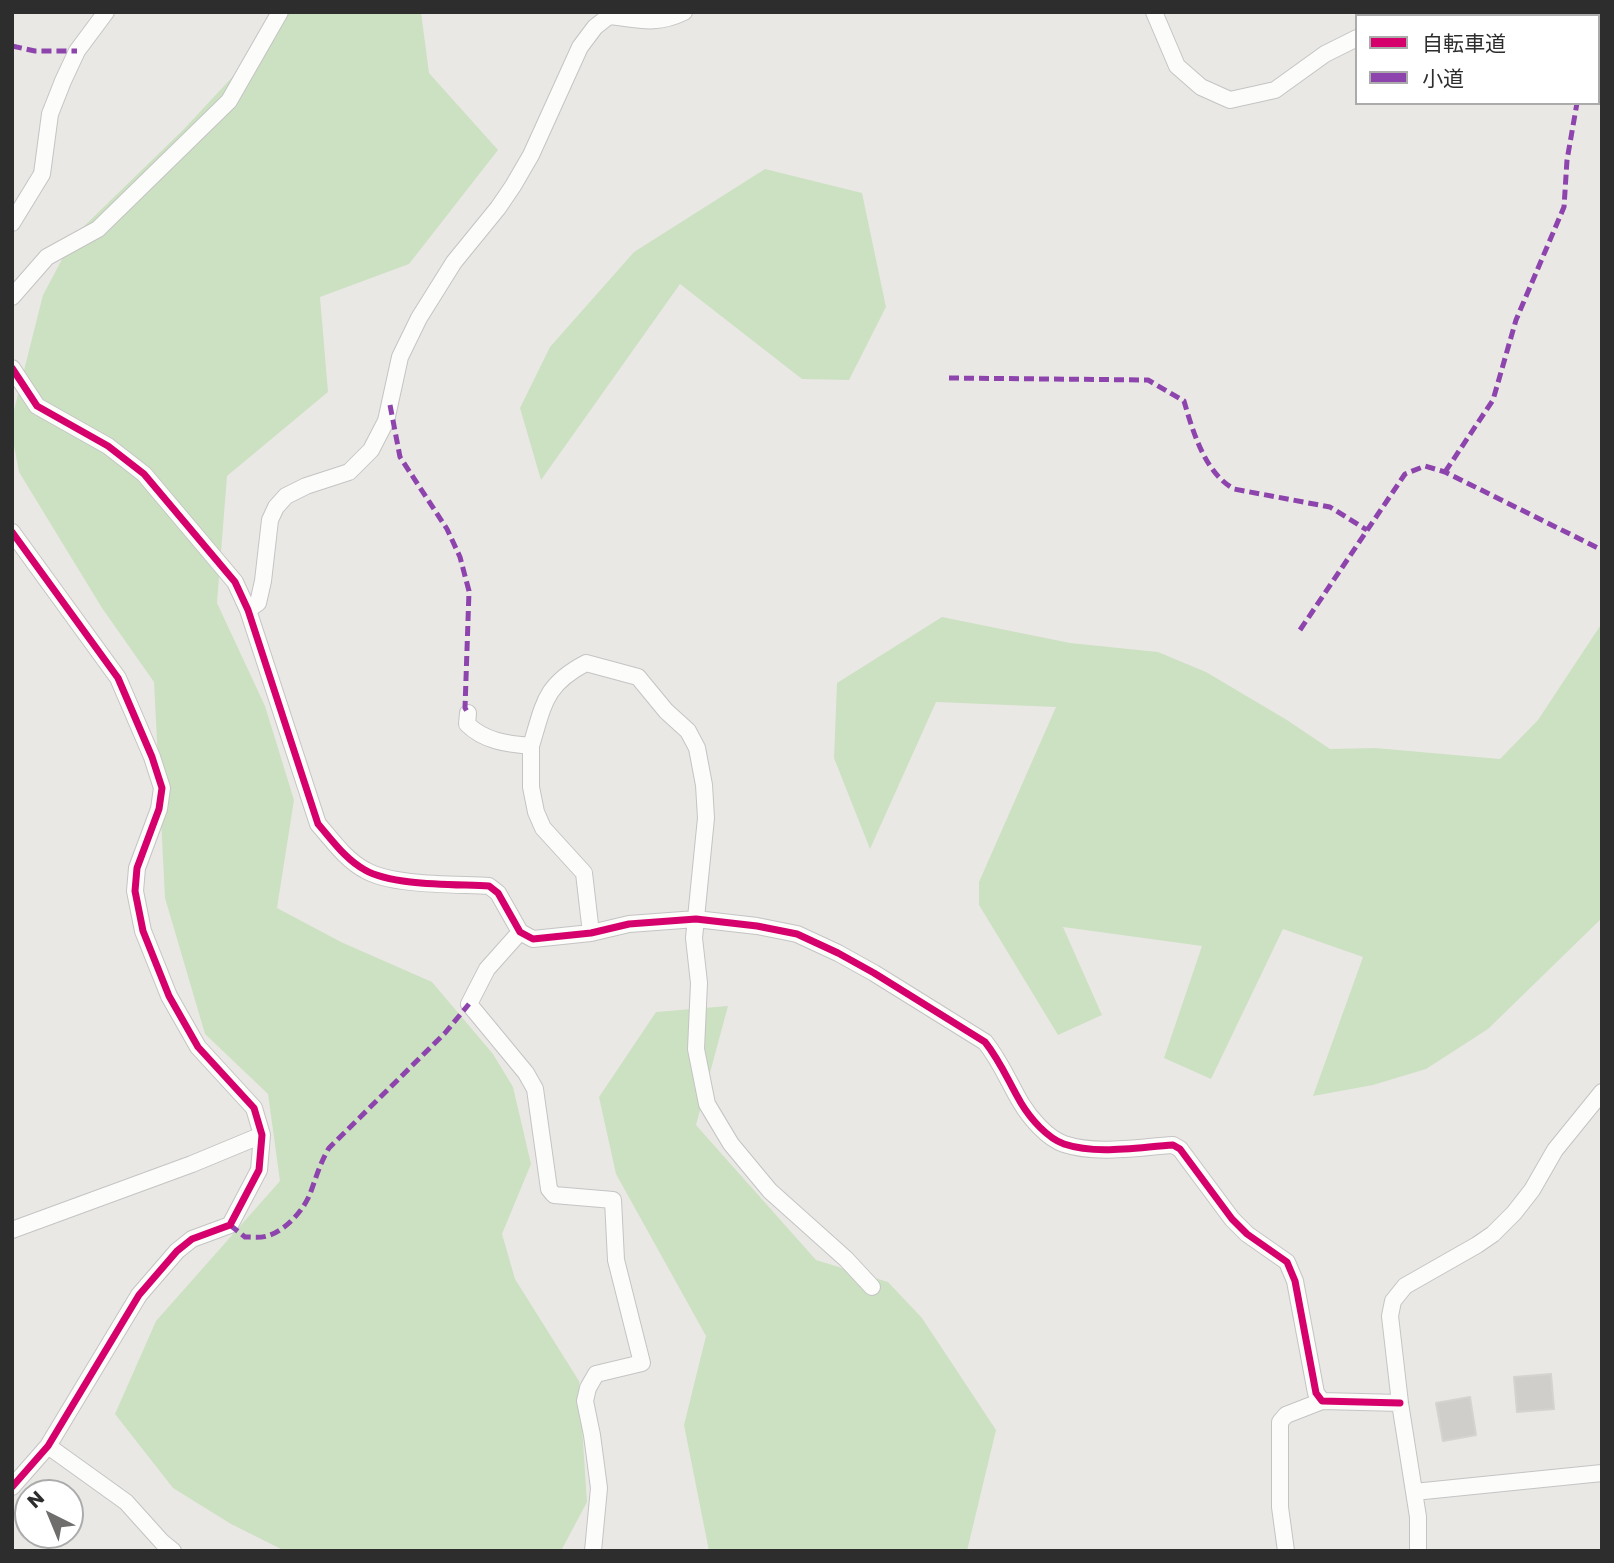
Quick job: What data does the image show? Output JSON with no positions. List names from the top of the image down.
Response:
{
  "legend": ["自転車道", "小道"],
  "north": "top left"
}
